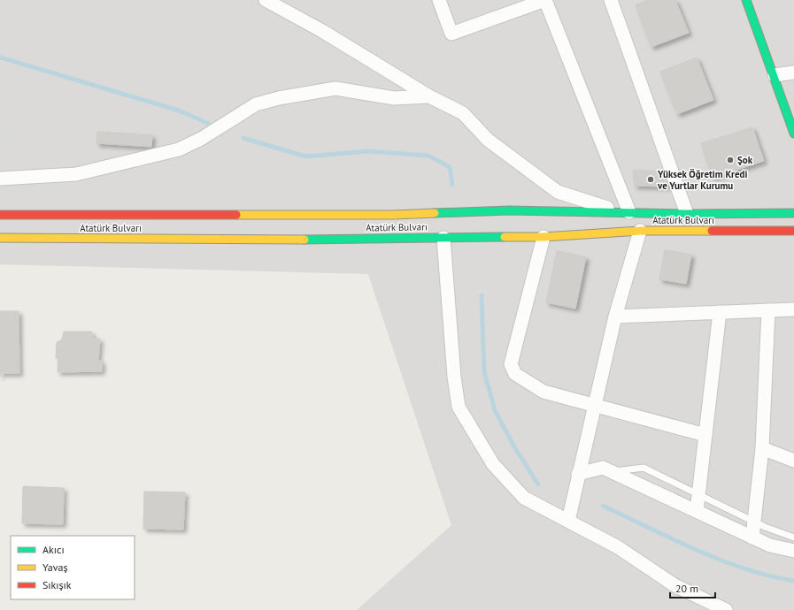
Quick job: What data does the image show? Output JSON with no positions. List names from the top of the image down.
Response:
{
  "streets": {
    "main road": ["Atatürk Bulvarı"]
  },
  "places": ["Şok", "Yüksek Öğretim Kredi ve Yurtlar Kurumu"],
  "legend": ["Akıcı", "Yavaş", "Sıkışık"],
  "scale_bar": "20 m"
}
